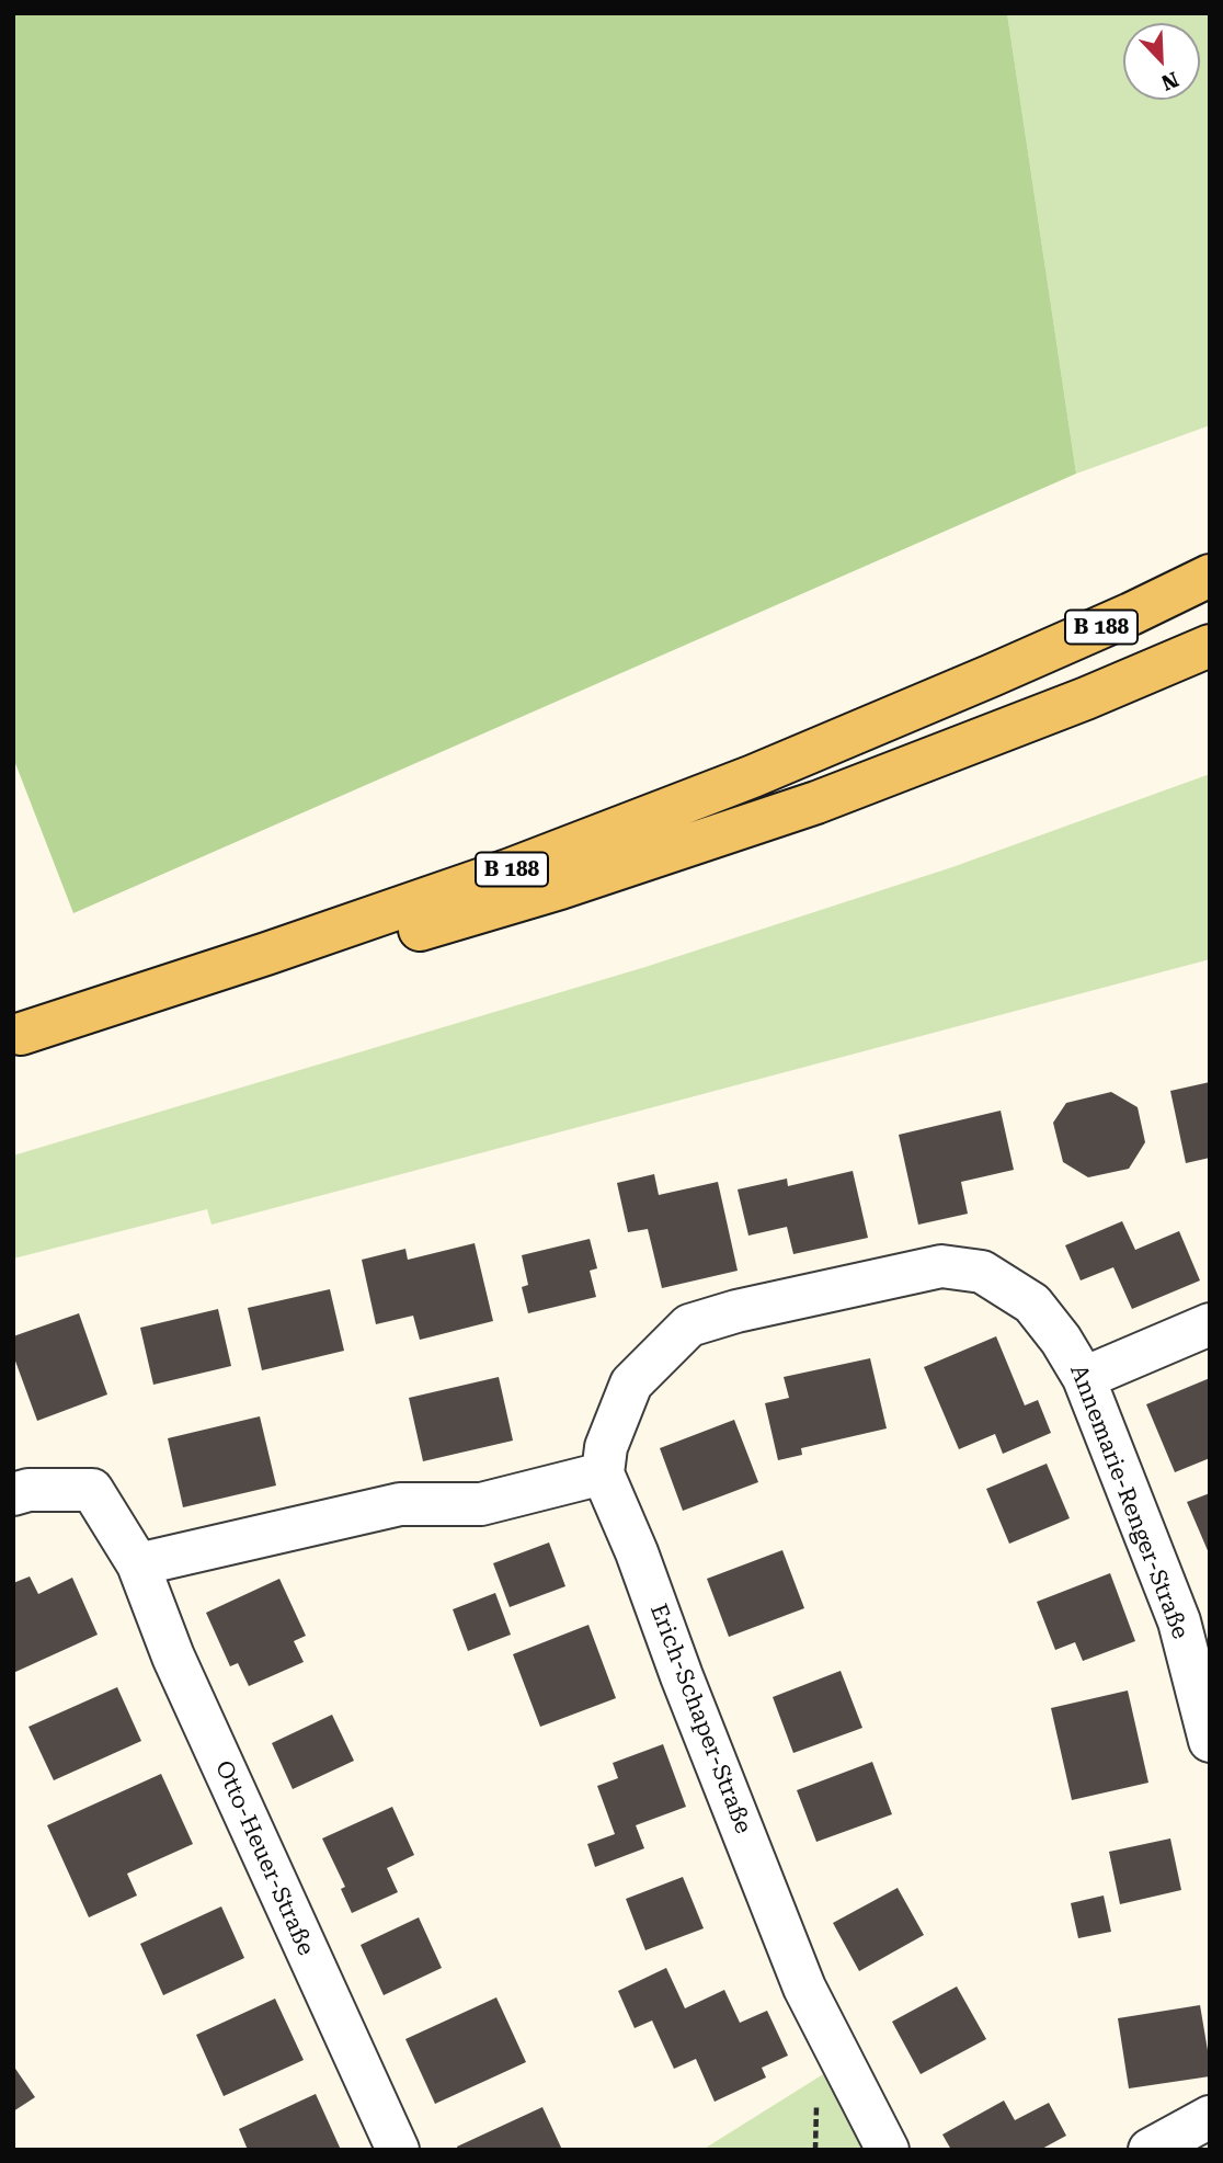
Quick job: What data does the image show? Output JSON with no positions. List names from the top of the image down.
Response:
{
  "streets": {
    "main road": ["B 188"],
    "street": ["Annemarie-Renger-Straße", "Erich-Schaper-Straße", "Otto-Heuer-Straße"]
  },
  "crossings": [
    ["Annemarie-Renger-Straße", "Erich-Schaper-Straße"]
  ],
  "north": "bottom right"
}
